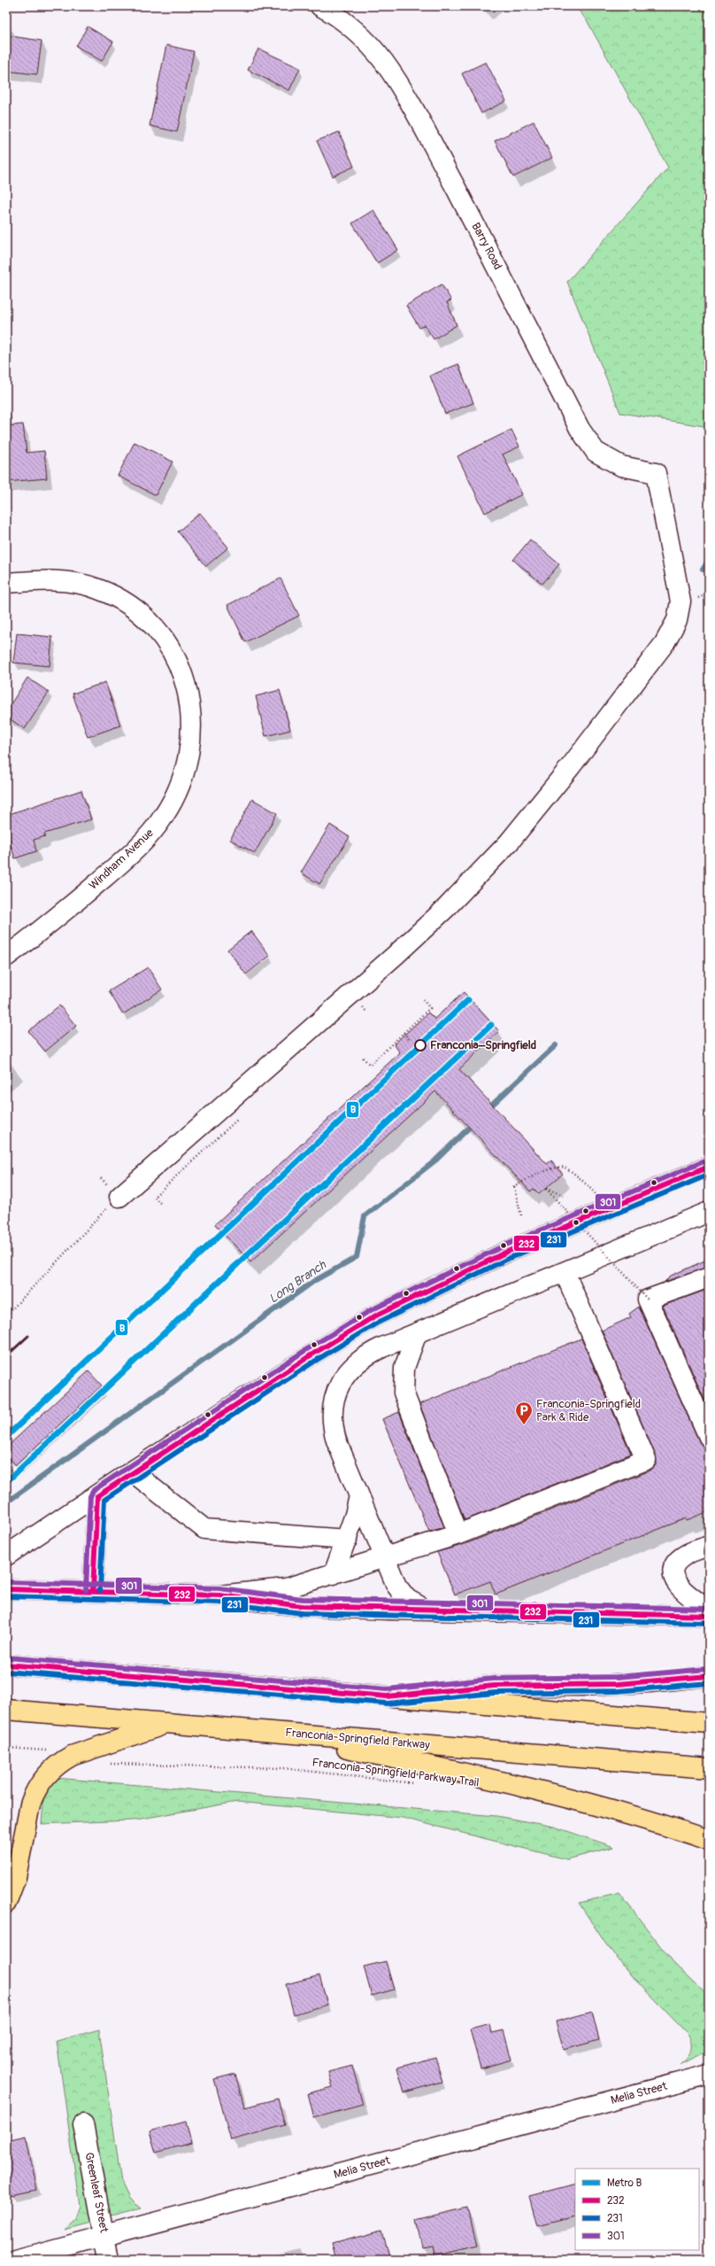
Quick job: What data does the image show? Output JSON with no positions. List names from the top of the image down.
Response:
{
  "streets": {
    "main road": ["Franconia-Springfield Parkway"],
    "street": [
      "Barry Road",
      "Windham Avenue",
      "Melia Street",
      "Greenleaf Street"
    ],
    "path": ["Franconia-Springfield Parkway Trail"]
  },
  "crossings": [
    ["Melia Street", "Greenleaf Street"]
  ],
  "water": ["Long Branch"],
  "places": {
    "other": ["Franconia–Springfield"],
    "parking": ["Franconia-Springfield Park & Ride"]
  },
  "lines": [
    "metro line B",
    "transit line 301",
    "transit line 232",
    "transit line 231"
  ],
  "legend": [
    "Metro B",
    "232",
    "231",
    "301"
  ]
}
